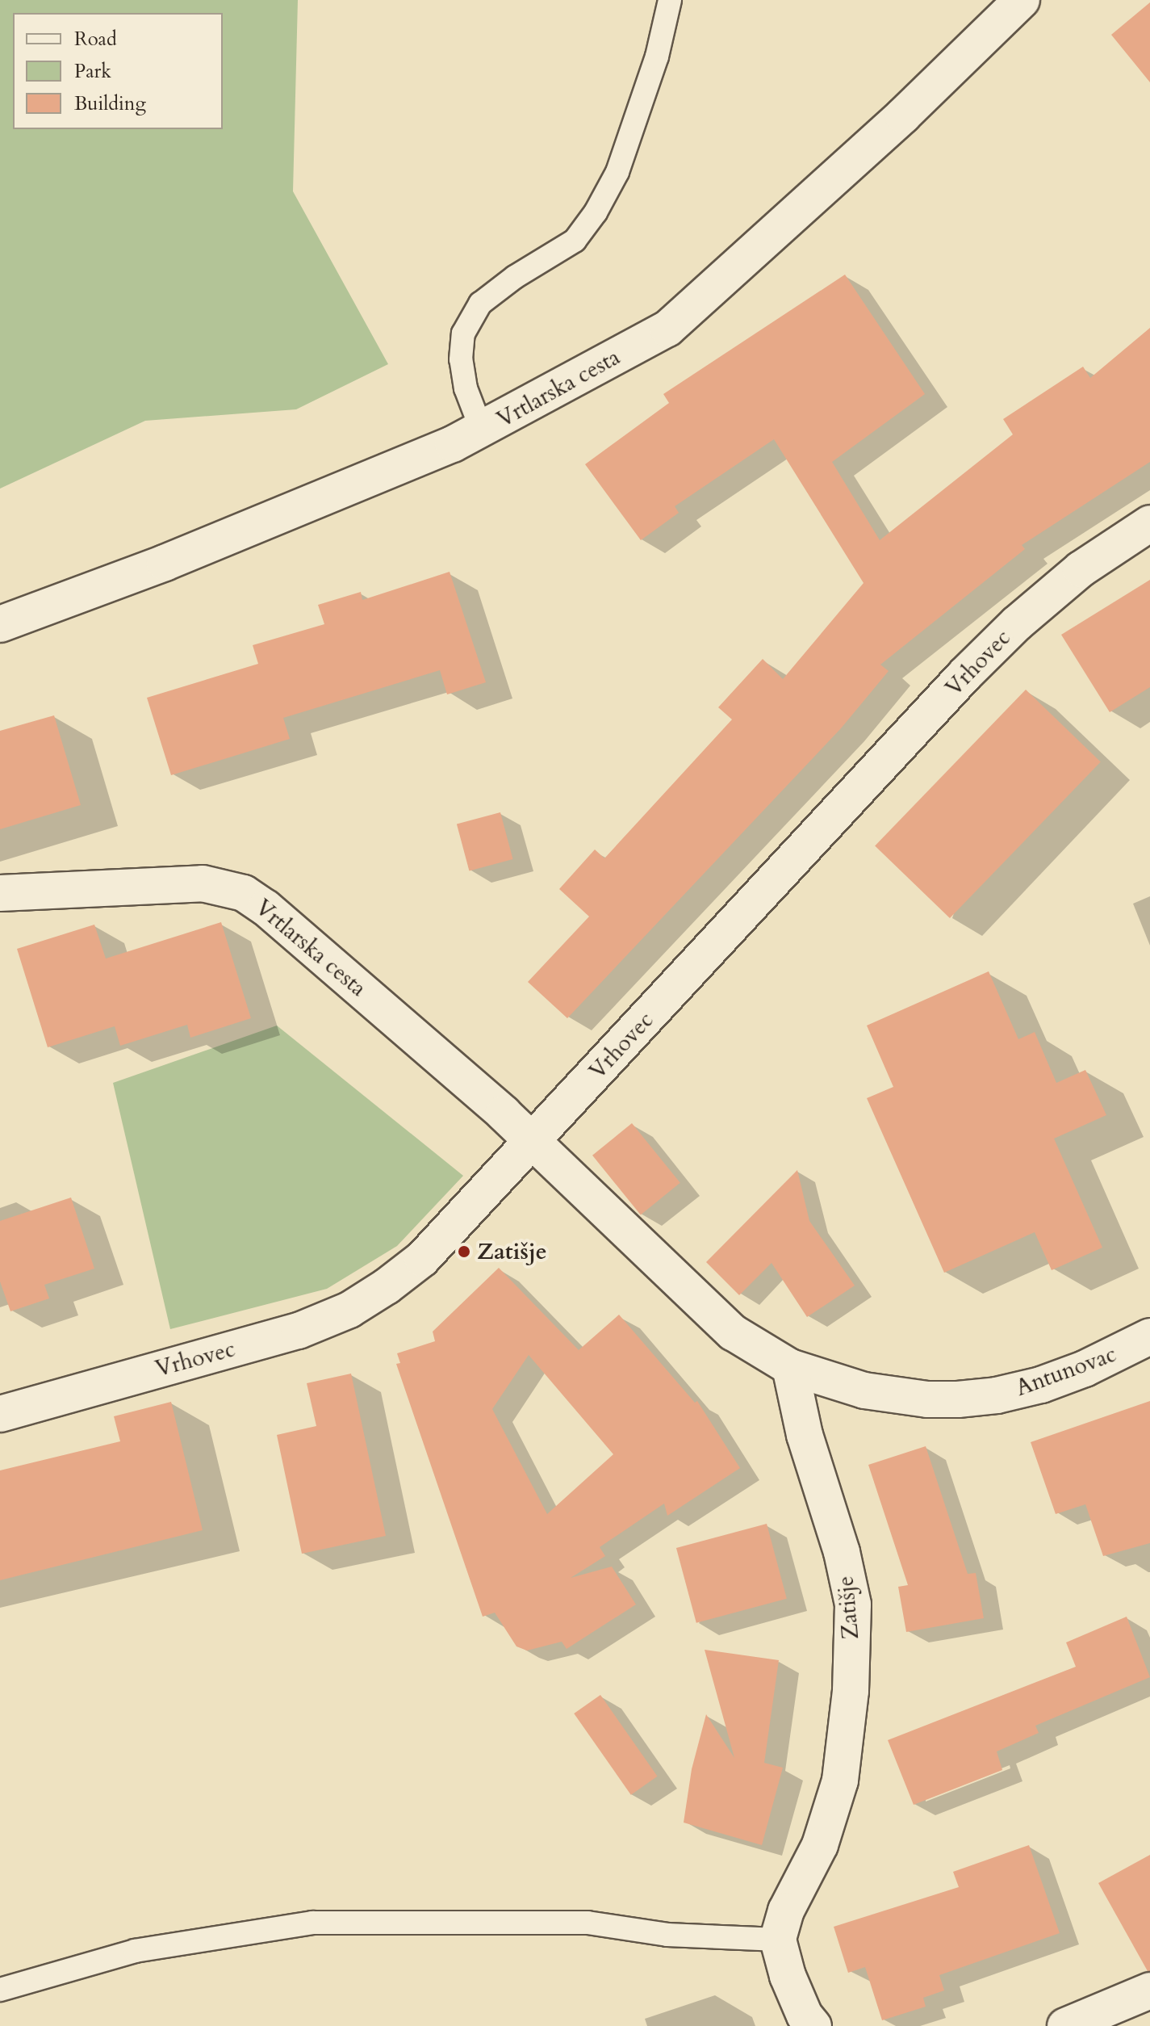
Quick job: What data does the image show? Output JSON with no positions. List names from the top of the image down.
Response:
{
  "streets": {
    "street": [
      "Vrtlarska cesta",
      "Vrhovec",
      "Antunovac",
      "Zatišje"
    ]
  },
  "crossings": [
    ["Vrtlarska cesta", "Vrhovec"],
    ["Antunovac", "Zatišje"]
  ],
  "places": ["Zatišje"],
  "legend": ["Road", "Park", "Building"]
}
